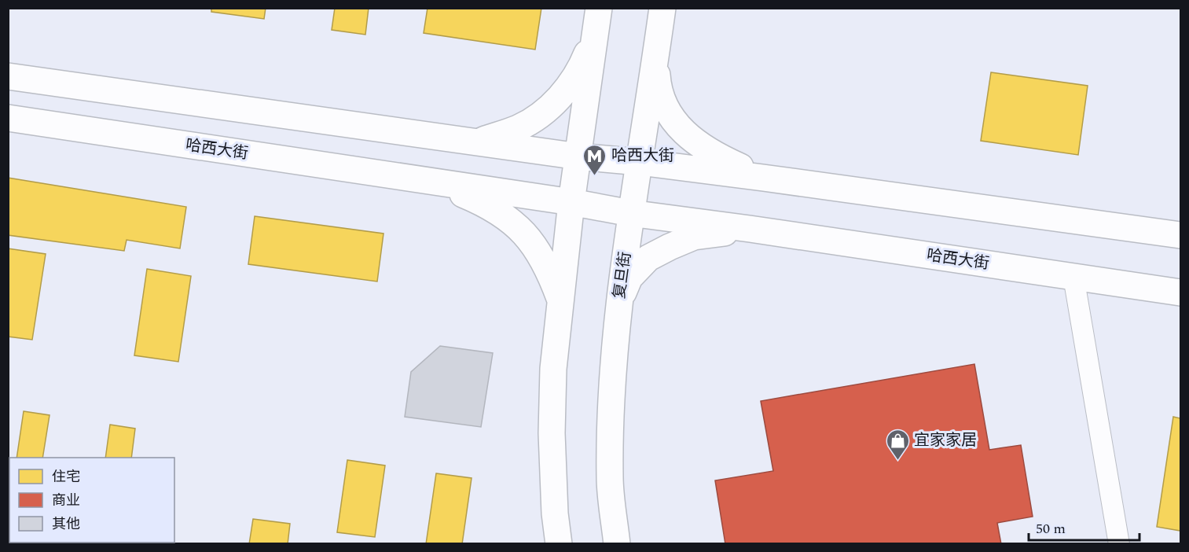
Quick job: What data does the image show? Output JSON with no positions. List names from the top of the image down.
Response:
{
  "streets": {
    "main road": ["哈西大街", "复旦街"]
  },
  "crossings": [
    ["哈西大街", "复旦街"]
  ],
  "places": {
    "metro station": ["哈西大街"],
    "shop": ["宜家家居"]
  },
  "legend": ["住宅", "商业", "其他"],
  "scale_bar": "50 m"
}
